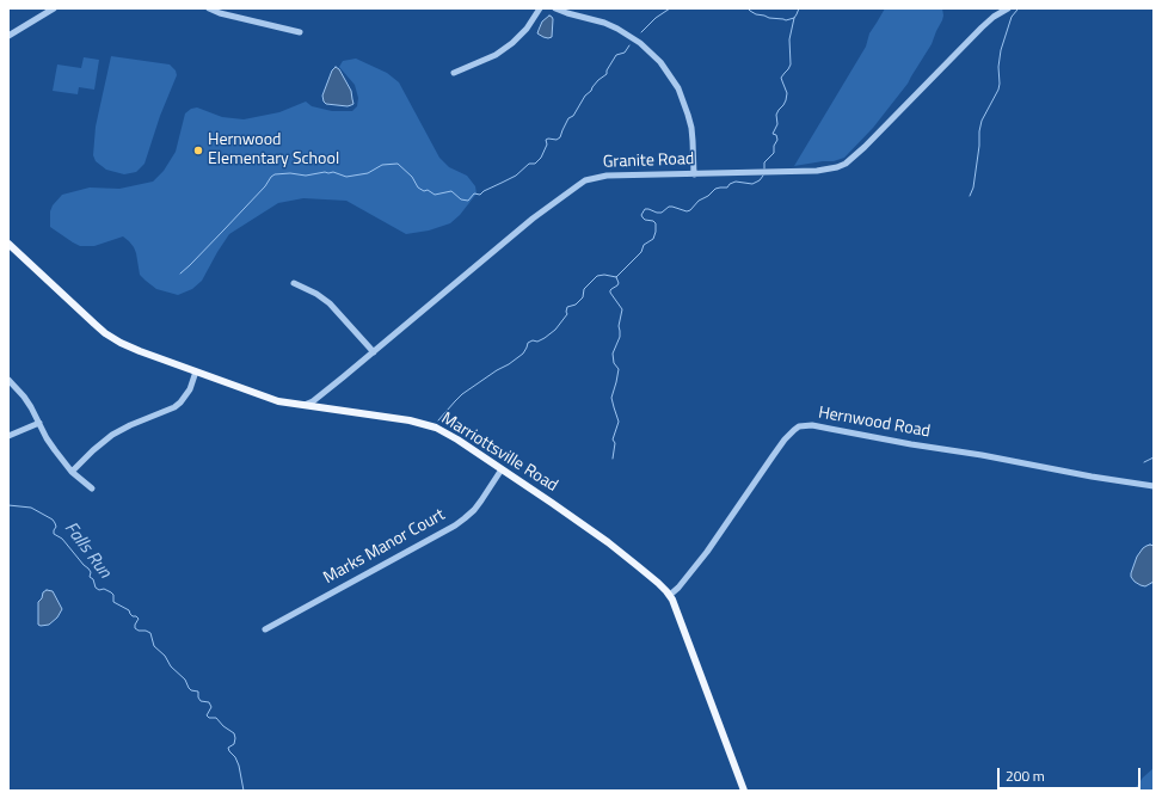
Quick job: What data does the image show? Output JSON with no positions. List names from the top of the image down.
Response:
{
  "streets": {
    "main road": ["Marriottsville Road"],
    "street": ["Granite Road", "Hernwood Road", "Marks Manor Court"]
  },
  "crossings": [
    ["Granite Road", "Marriottsville Road"],
    ["Hernwood Road", "Marriottsville Road"],
    ["Marriottsville Road", "Marks Manor Court"]
  ],
  "water": ["Falls Run"],
  "places": ["Hernwood Elementary School"],
  "scale_bar": "200 m"
}
